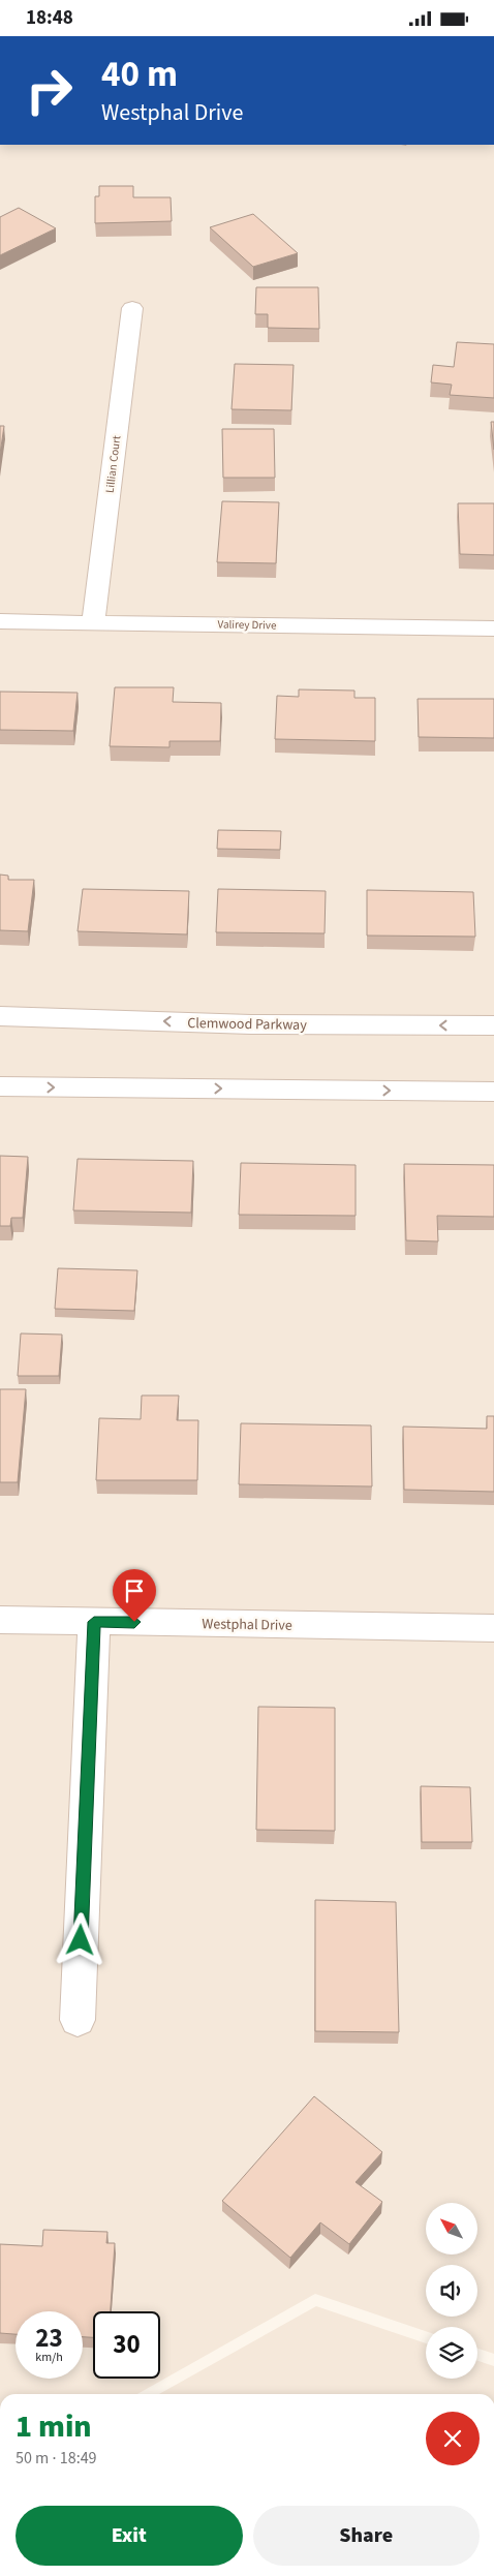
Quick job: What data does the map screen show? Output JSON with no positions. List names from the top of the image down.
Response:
{
  "streets": {
    "street": [
      "Lillian Court",
      "Valirey Drive",
      "Clemwood Parkway",
      "Westphal Drive"
    ]
  },
  "crossings": [
    ["Lillian Court", "Valirey Drive"]
  ],
  "north": "top left",
  "page": {
    "status": "18:48",
    "turn": ["40 m", "Westphal Drive"],
    "speed": "23 km/h",
    "limit": "30",
    "heading": ["1 min", "50 m · 18:49"],
    "buttons": ["Exit", "Share"]
  }
}
